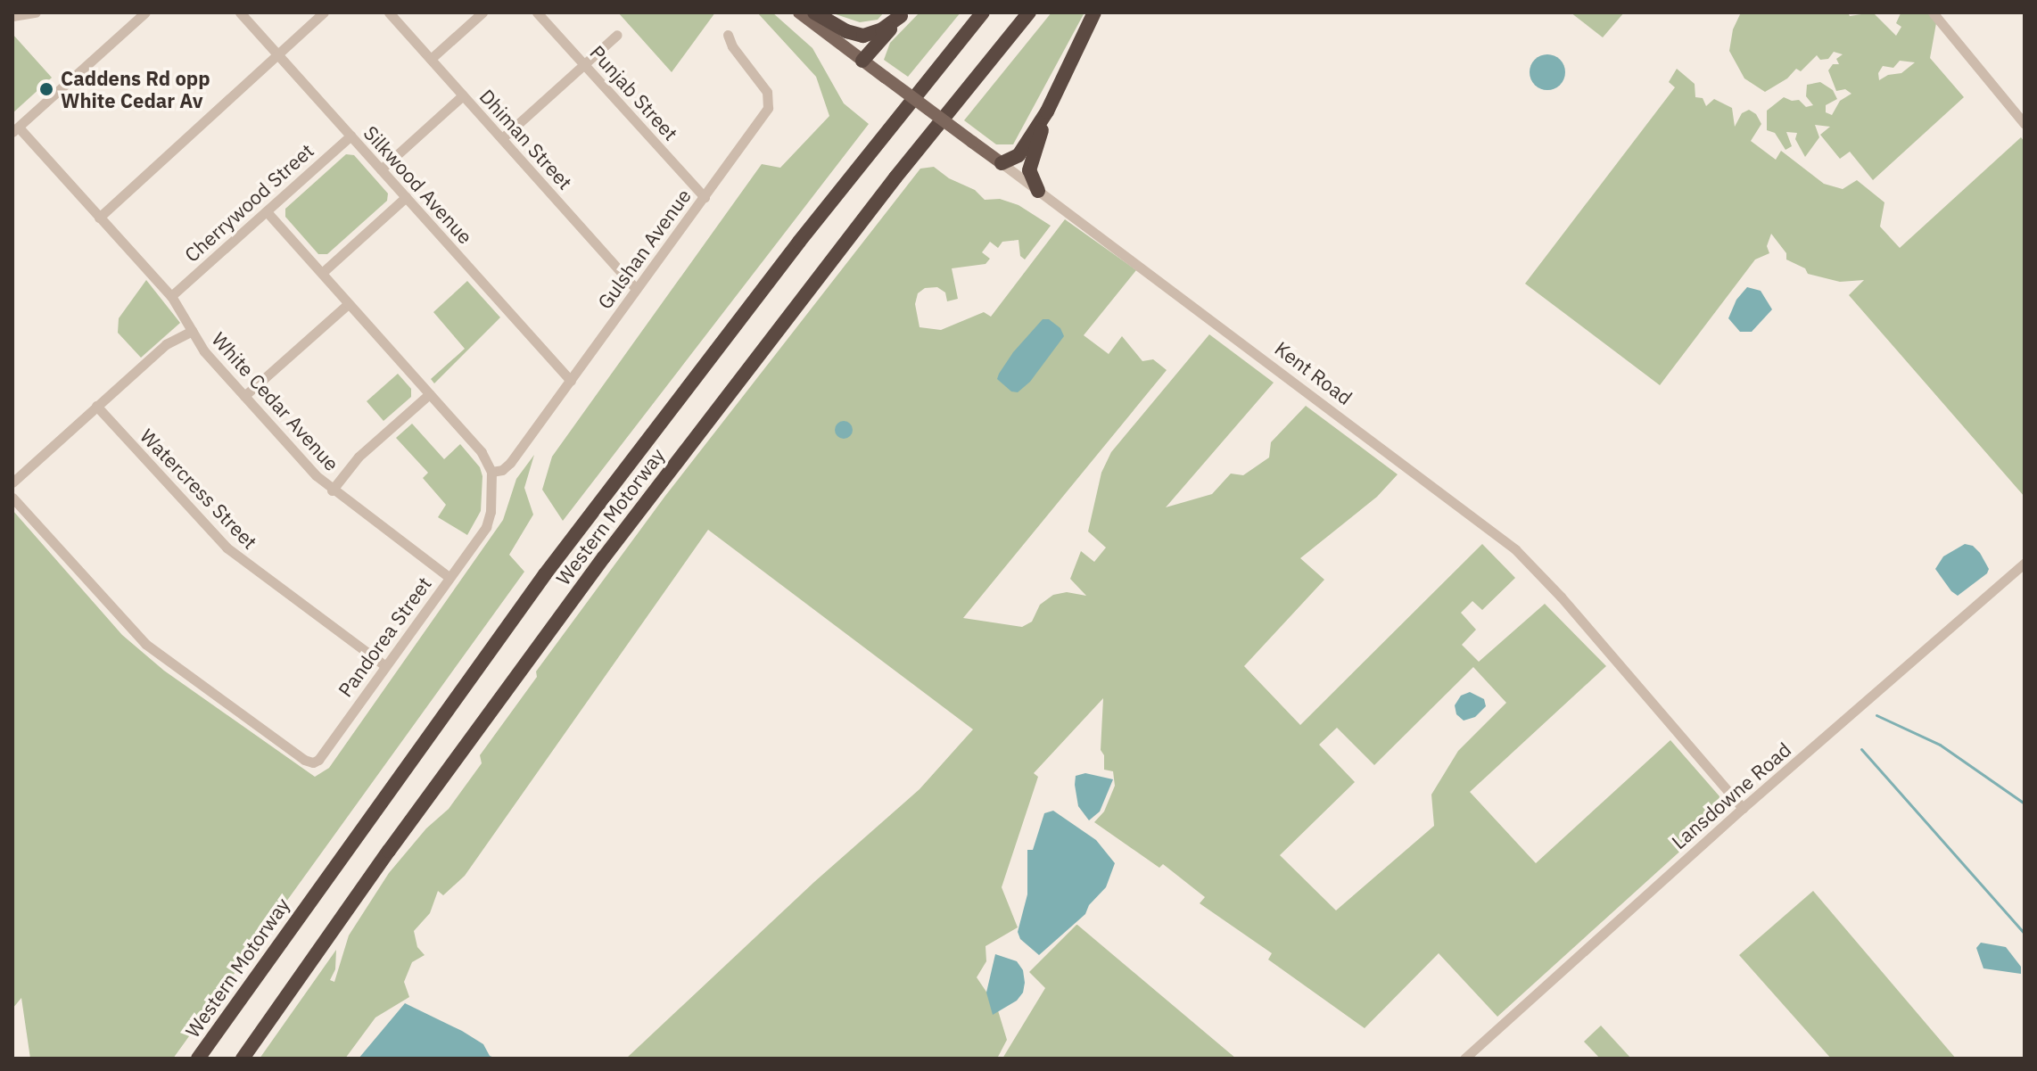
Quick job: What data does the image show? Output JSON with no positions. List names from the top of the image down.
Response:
{
  "streets": {
    "highway": ["Western Motorway"],
    "main road": ["Kent Road"],
    "street": [
      "Punjab Street",
      "Dhiman Street",
      "Silkwood Avenue",
      "Cherrywood Street",
      "Gulshan Avenue",
      "White Cedar Avenue",
      "Watercress Street",
      "Pandorea Street",
      "Lansdowne Road"
    ]
  },
  "crossings": [
    ["Punjab Street", "Gulshan Avenue"],
    ["Dhiman Street", "Gulshan Avenue"],
    ["Silkwood Avenue", "Cherrywood Street"],
    ["Silkwood Avenue", "Gulshan Avenue"],
    ["Cherrywood Street", "White Cedar Avenue"],
    ["Gulshan Avenue", "Pandorea Street"],
    ["Kent Road", "Lansdowne Road"],
    ["White Cedar Avenue", "Pandorea Street"],
    ["Watercress Street", "Pandorea Street"]
  ],
  "places": ["Caddens Rd opp White Cedar Av"]
}
